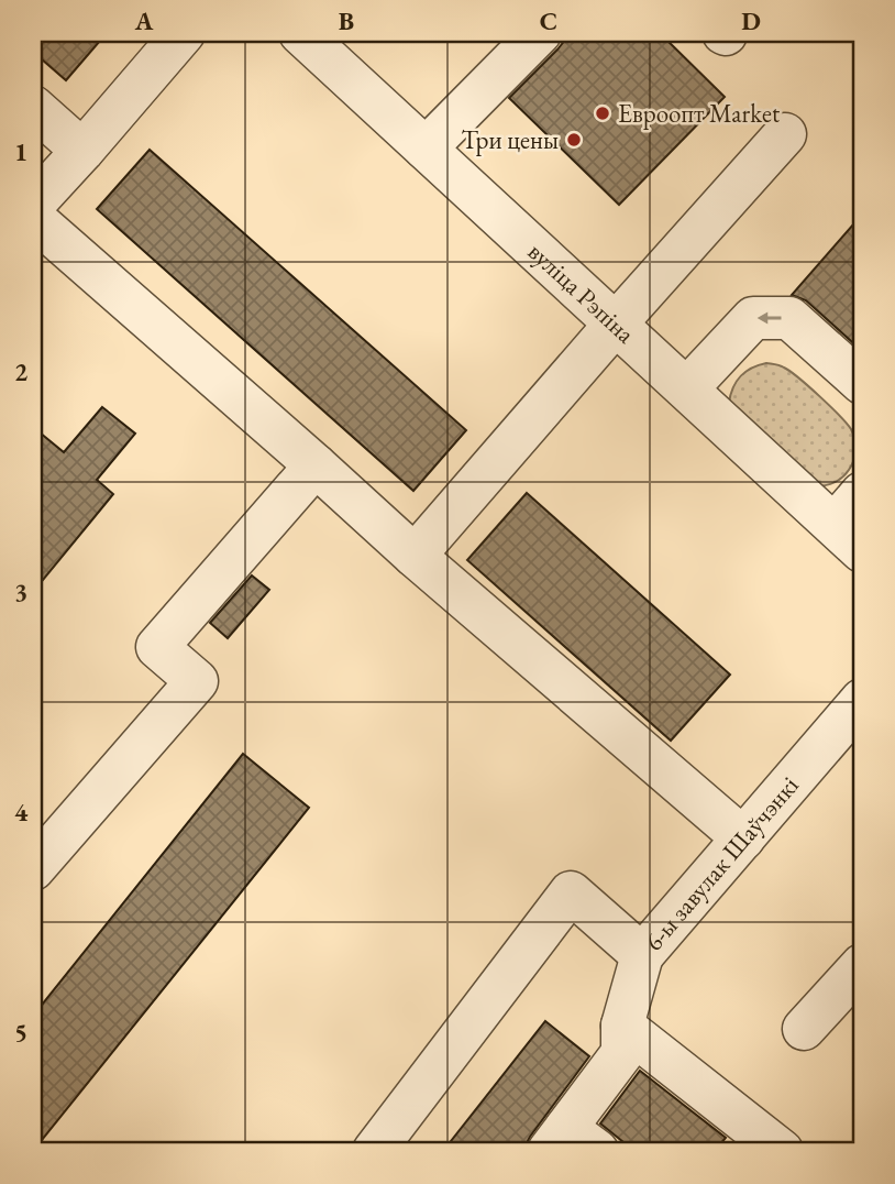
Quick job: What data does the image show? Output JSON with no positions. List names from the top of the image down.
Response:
{
  "streets": {
    "street": ["вуліца Рэпіна", "6-ы завулак Шаўчэнкі"]
  },
  "places": ["Евроопт Market", "Три цены"],
  "grid": {
    "columns": [
      "A",
      "B",
      "C",
      "D"
    ],
    "rows": [
      "1",
      "2",
      "3",
      "4",
      "5"
    ]
  }
}
